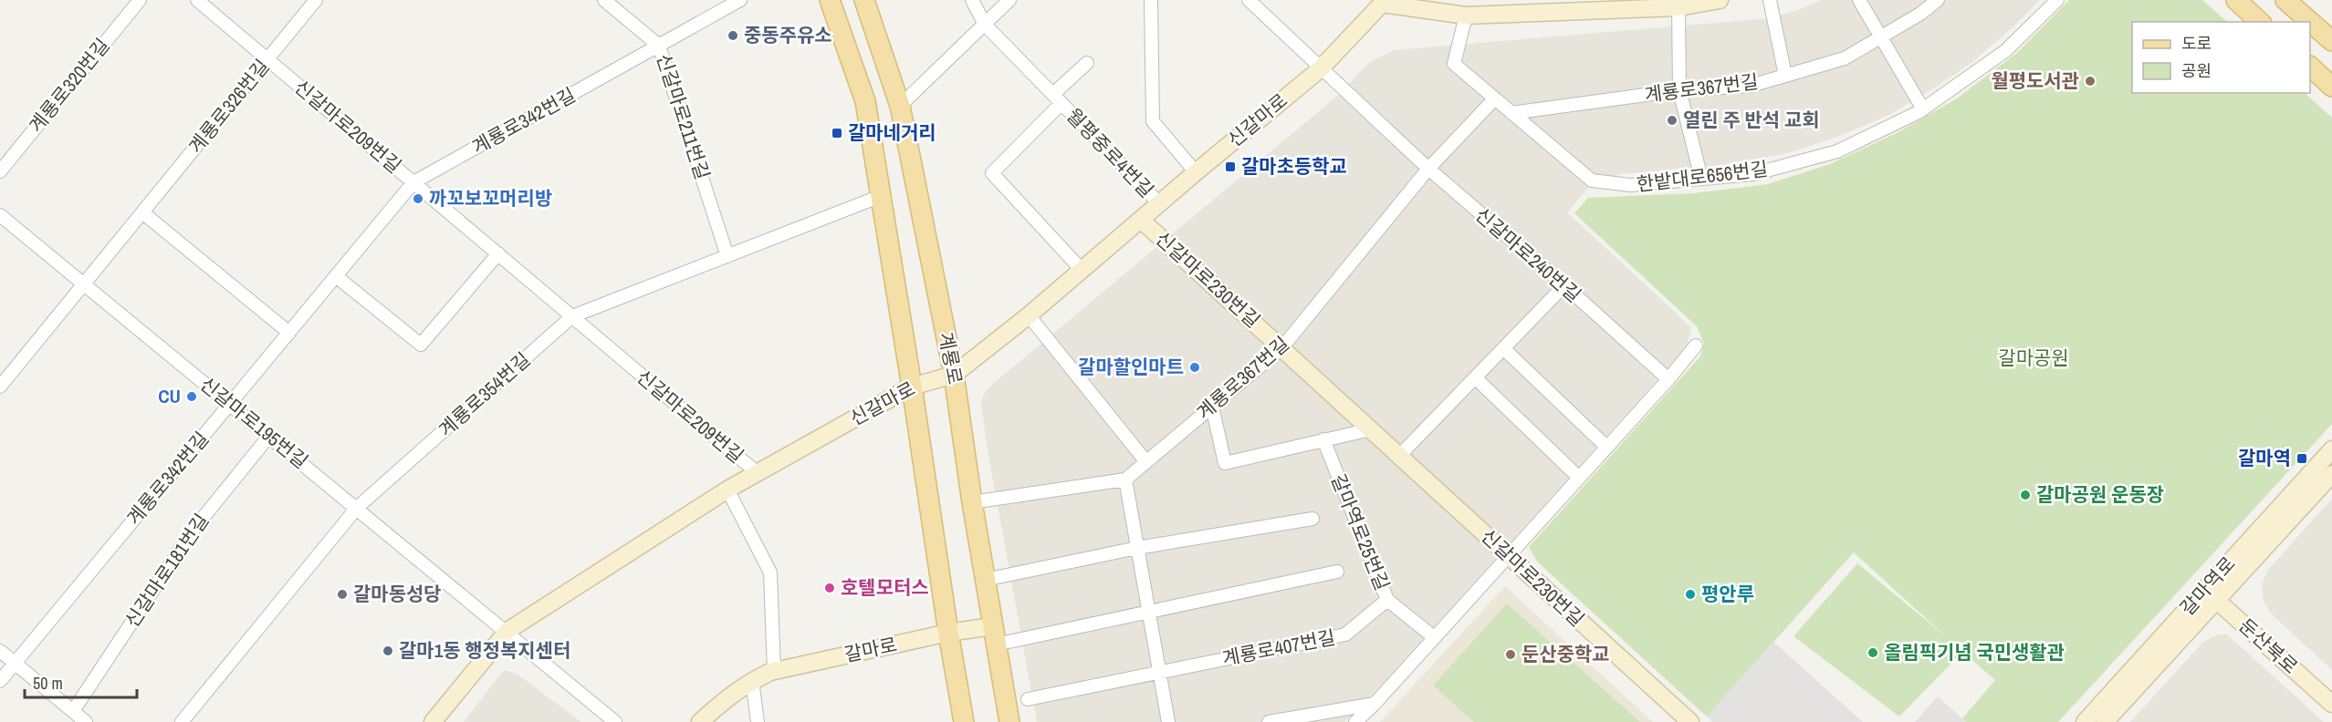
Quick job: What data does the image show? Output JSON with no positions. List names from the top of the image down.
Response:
{
  "streets": {
    "main road": ["계룡로"],
    "street": [
      "계룡로320번길",
      "계룡로367번길",
      "계룡로326번길",
      "신갈마로211번길",
      "신갈마로",
      "계룡로342번길",
      "신갈마로209번길",
      "월평중로4번길",
      "한밭대로656번길",
      "신갈마로240번길",
      "신갈마로230번길",
      "계룡로354번길",
      "신갈마로195번길",
      "갈마역로25번길",
      "신갈마로181번길",
      "갈마역로",
      "둔산북로",
      "계룡로407번길",
      "갈마로"
    ]
  },
  "crossings": [
    ["계룡로367번길", "한밭대로656번길"],
    ["계룡로367번길", "신갈마로240번길"],
    ["계룡로367번길", "신갈마로230번길"],
    ["계룡로326번길", "신갈마로209번길"],
    ["계룡로326번길", "신갈마로195번길"],
    ["신갈마로211번길", "계룡로342번길"],
    ["신갈마로211번길", "계룡로354번길"],
    ["신갈마로", "신갈마로209번길"],
    ["신갈마로", "월평중로4번길"],
    ["신갈마로", "한밭대로656번길"],
    ["신갈마로", "신갈마로240번길"],
    ["신갈마로", "신갈마로230번길"],
    ["신갈마로", "계룡로"],
    ["신갈마로", "신갈마로195번길"],
    ["계룡로342번길", "신갈마로209번길"],
    ["계룡로342번길", "신갈마로195번길"],
    ["신갈마로209번길", "계룡로354번길"],
    ["계룡로", "갈마로"],
    ["계룡로354번길", "신갈마로195번길"],
    ["신갈마로195번길", "신갈마로181번길"],
    ["갈마역로25번길", "계룡로407번길"],
    ["갈마역로", "둔산북로"]
  ],
  "parks": ["갈마공원"],
  "places": {
    "other": [
      "중동주유소",
      "월평도서관",
      "열린 주 반석 교회",
      "까꼬보꼬머리방",
      "갈마할인마트",
      "CU",
      "갈마공원 운동장",
      "호텔모터스",
      "갈마동성당",
      "평안루",
      "갈마1동 행정복지센터",
      "올림픽기념 국민생활관",
      "둔산중학교"
    ],
    "transit": ["갈마네거리", "갈마초등학교", "갈마역"]
  },
  "legend": ["도로", "공원"],
  "scale_bar": "50 m"
}
